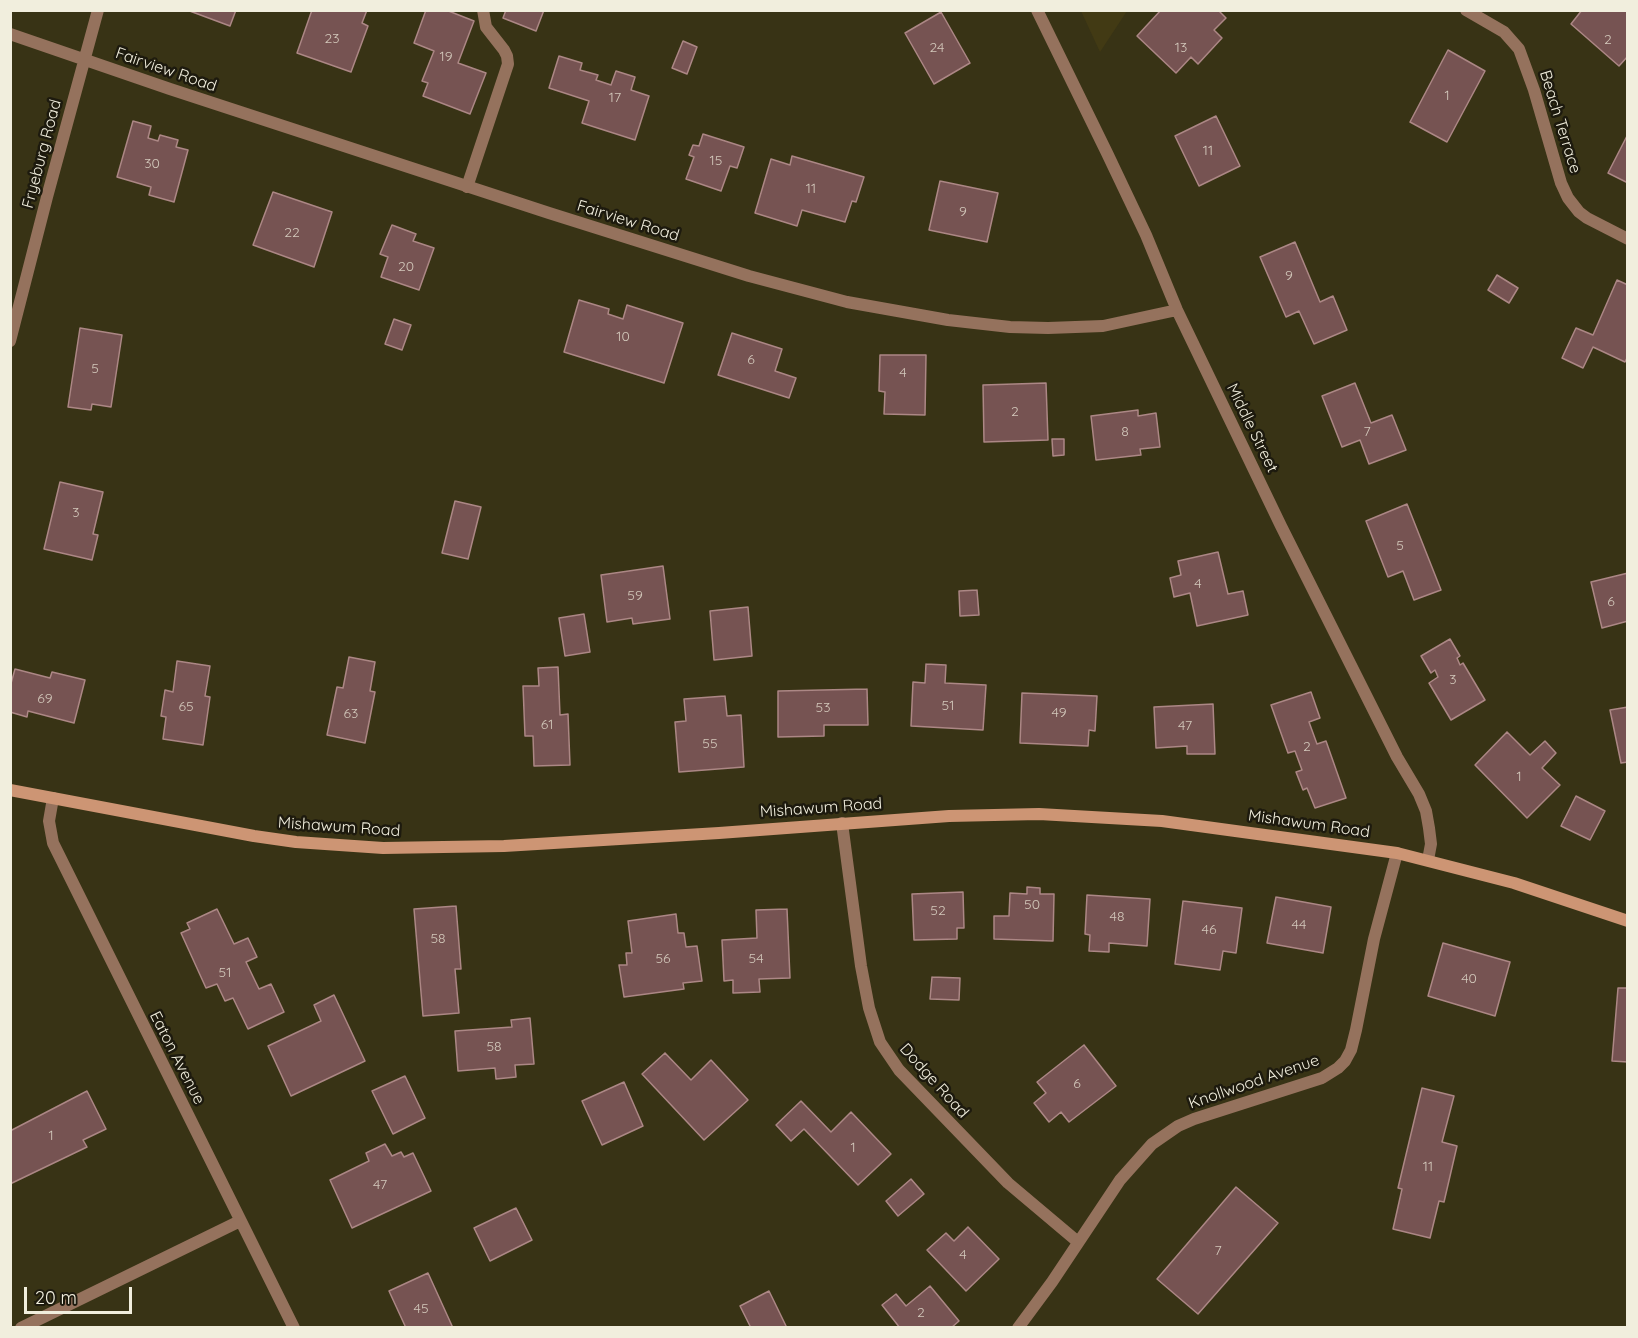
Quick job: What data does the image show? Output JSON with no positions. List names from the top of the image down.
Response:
{
  "streets": {
    "main road": ["Mishawum Road"],
    "street": [
      "Fairview Road",
      "Beach Terrace",
      "Fryeburg Road",
      "Middle Street",
      "Eaton Avenue",
      "Dodge Road",
      "Knollwood Avenue"
    ]
  },
  "crossings": [
    ["Fairview Road", "Fryeburg Road"],
    ["Fairview Road", "Middle Street"],
    ["Middle Street", "Mishawum Road"],
    ["Mishawum Road", "Eaton Avenue"],
    ["Mishawum Road", "Dodge Road"],
    ["Mishawum Road", "Knollwood Avenue"],
    ["Dodge Road", "Knollwood Avenue"]
  ],
  "house_numbers": [
    "23",
    "2",
    "24",
    "13",
    "19",
    "1",
    "17",
    "11",
    "15",
    "30",
    "11",
    "9",
    "22",
    "20",
    "9",
    "10",
    "6",
    "5",
    "4",
    "2",
    "8",
    "7",
    "3",
    "5",
    "4",
    "59",
    "6",
    "3",
    "69",
    "51",
    "65",
    "53",
    "49",
    "63",
    "61",
    "47",
    "55",
    "2",
    "1",
    "50",
    "52",
    "48",
    "44",
    "46",
    "58",
    "56",
    "54",
    "51",
    "40",
    "58",
    "6",
    "1",
    "1",
    "11",
    "47",
    "7",
    "4",
    "45",
    "2"
  ],
  "scale_bar": "20 m"
}
